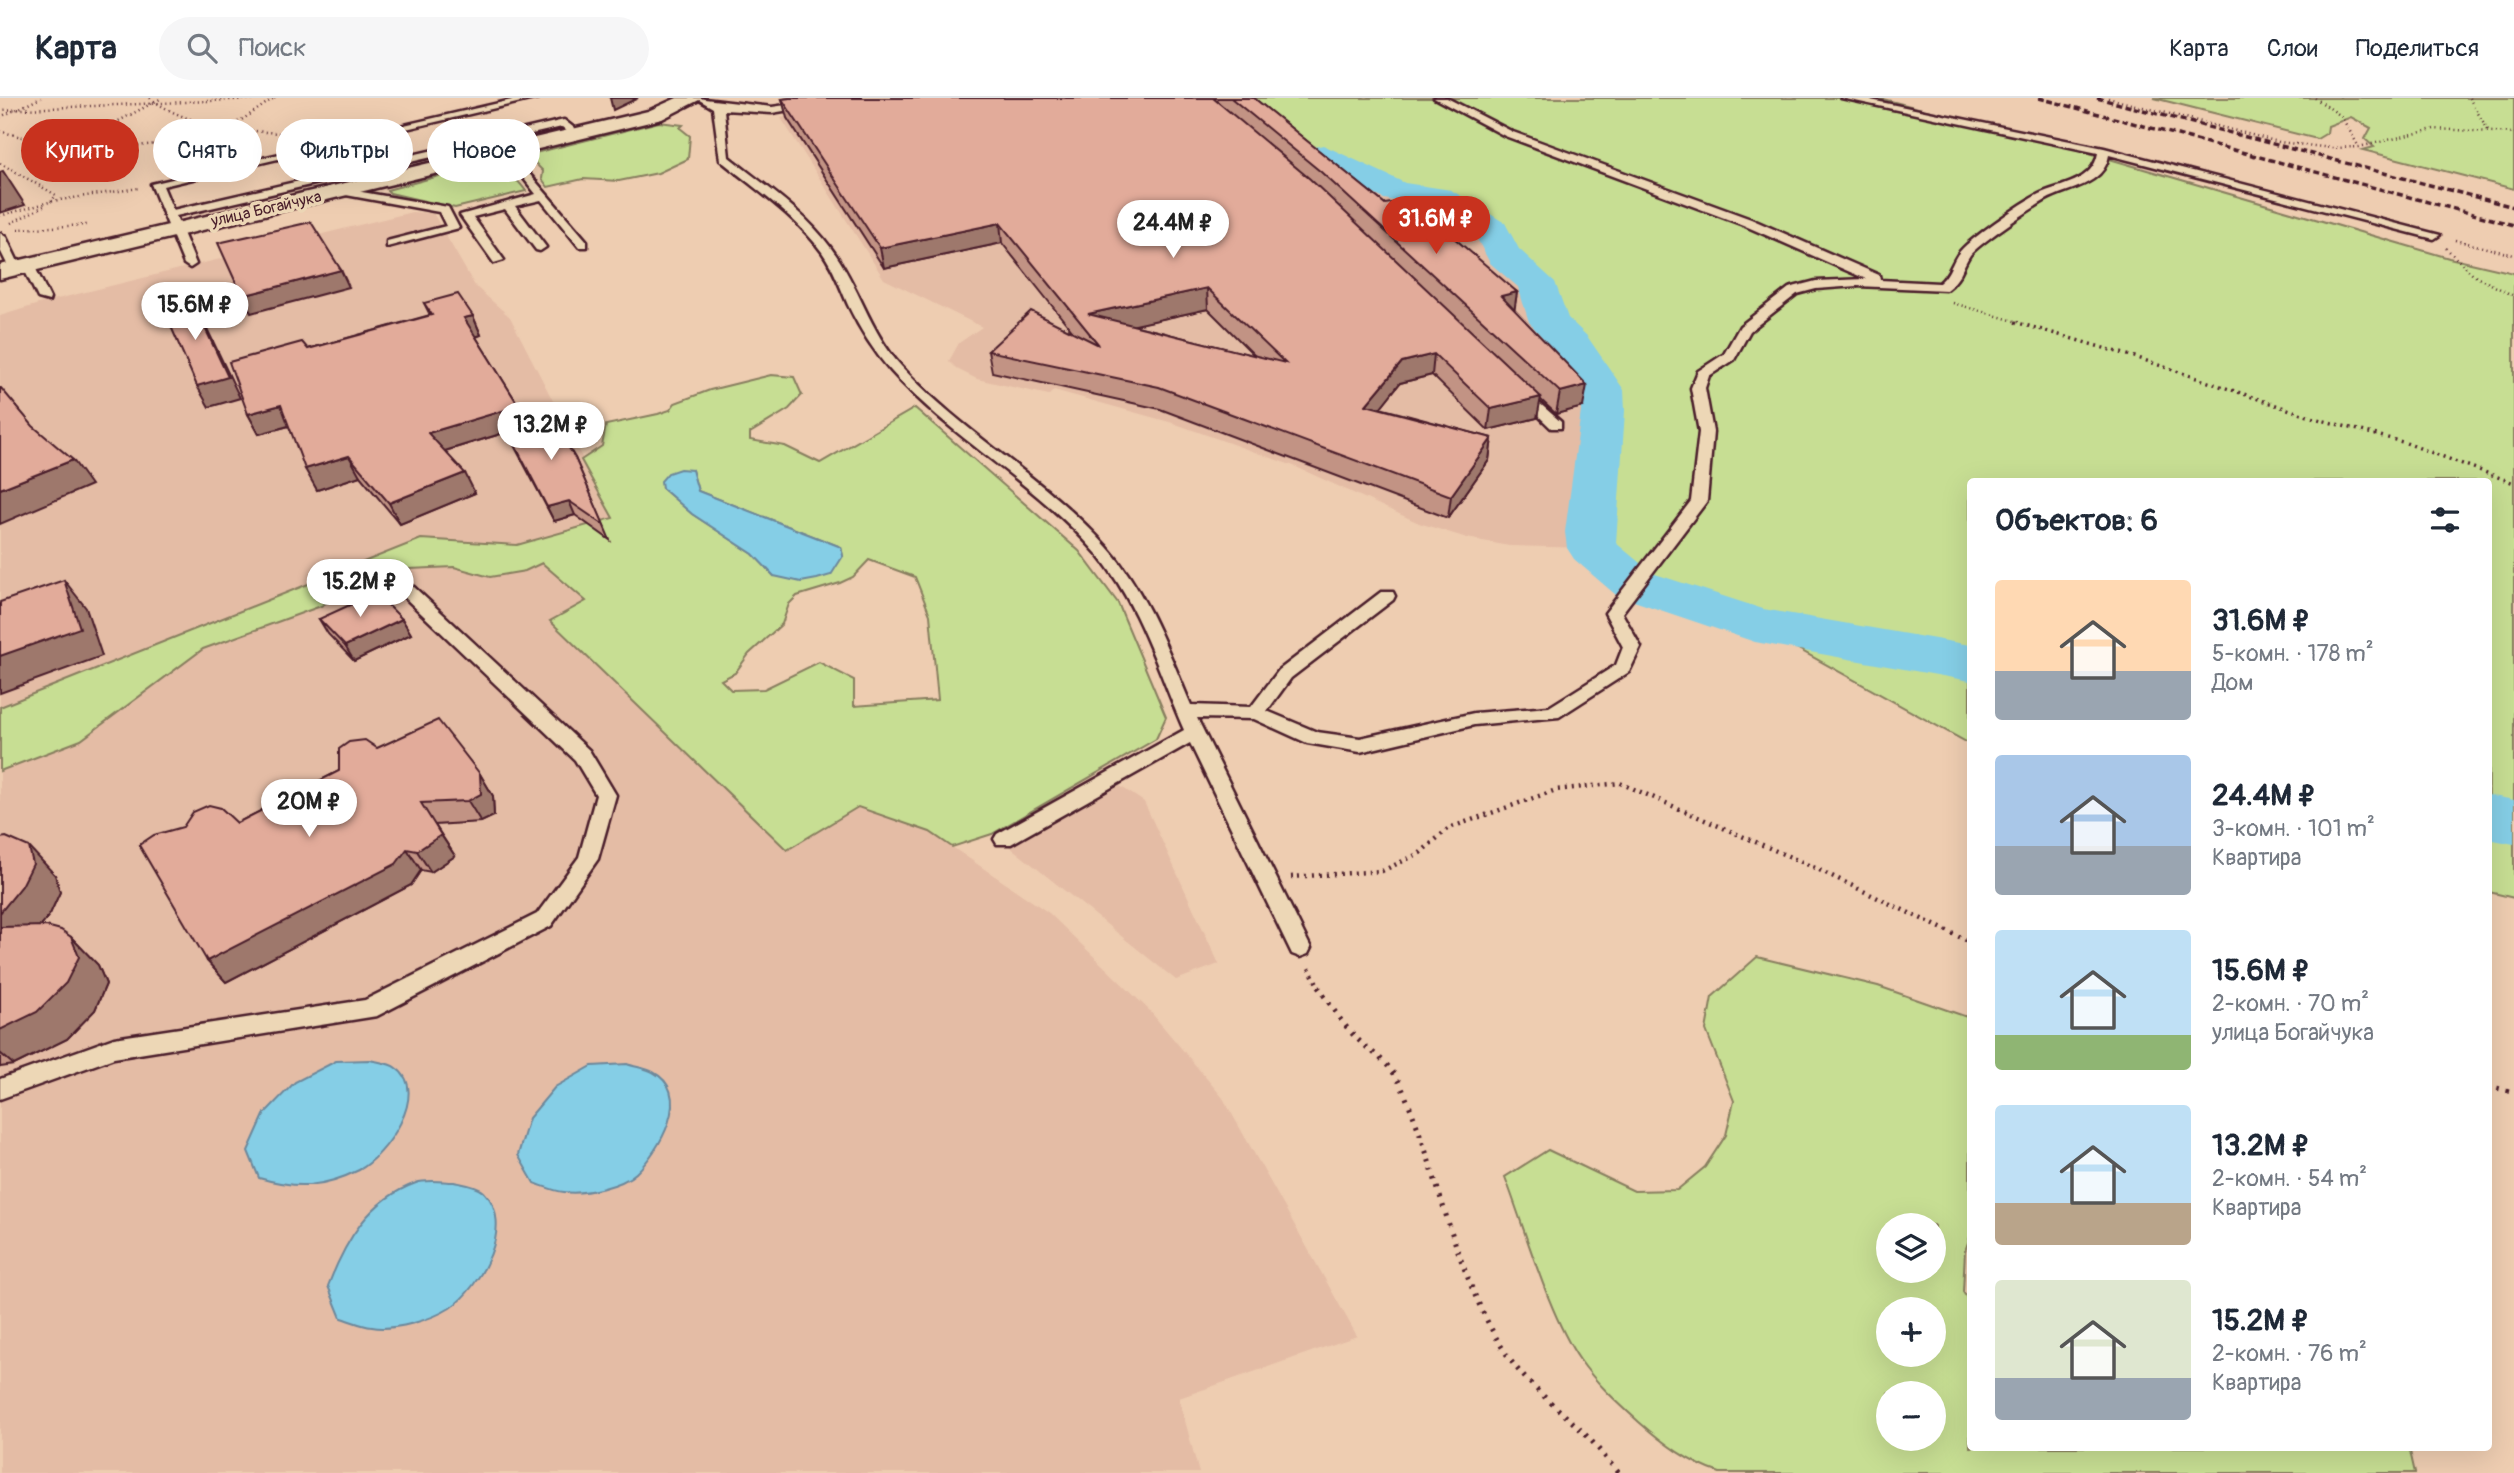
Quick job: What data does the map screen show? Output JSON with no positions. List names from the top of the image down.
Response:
{
  "streets": {
    "street": ["улица Богайчука"]
  },
  "page": {
    "header": "Карта",
    "search": "Поиск",
    "nav": ["Карта", "Слои", "Поделиться"],
    "chip": [
      "Купить",
      "Снять",
      "Фильтры",
      "Новое"
    ],
    "price": [
      "31.6M ₽",
      "24.4M ₽",
      "15.6M ₽",
      "13.2M ₽",
      "15.2M ₽",
      "20M ₽"
    ],
    "heading": "Объектов: 6",
    "list": [
      {
        "name": "31.6M ₽",
        "note": "5-комн. · 178 m² · Дом"
      },
      {
        "name": "24.4M ₽",
        "note": "3-комн. · 101 m² · Квартира"
      },
      {
        "name": "15.6M ₽",
        "note": "2-комн. · 70 m² · улица Богайчука"
      },
      {
        "name": "13.2M ₽",
        "note": "2-комн. · 54 m² · Квартира"
      },
      {
        "name": "15.2M ₽",
        "note": "2-комн. · 76 m² · Квартира"
      }
    ],
    "map_buttons": ["+", "−"]
  }
}
